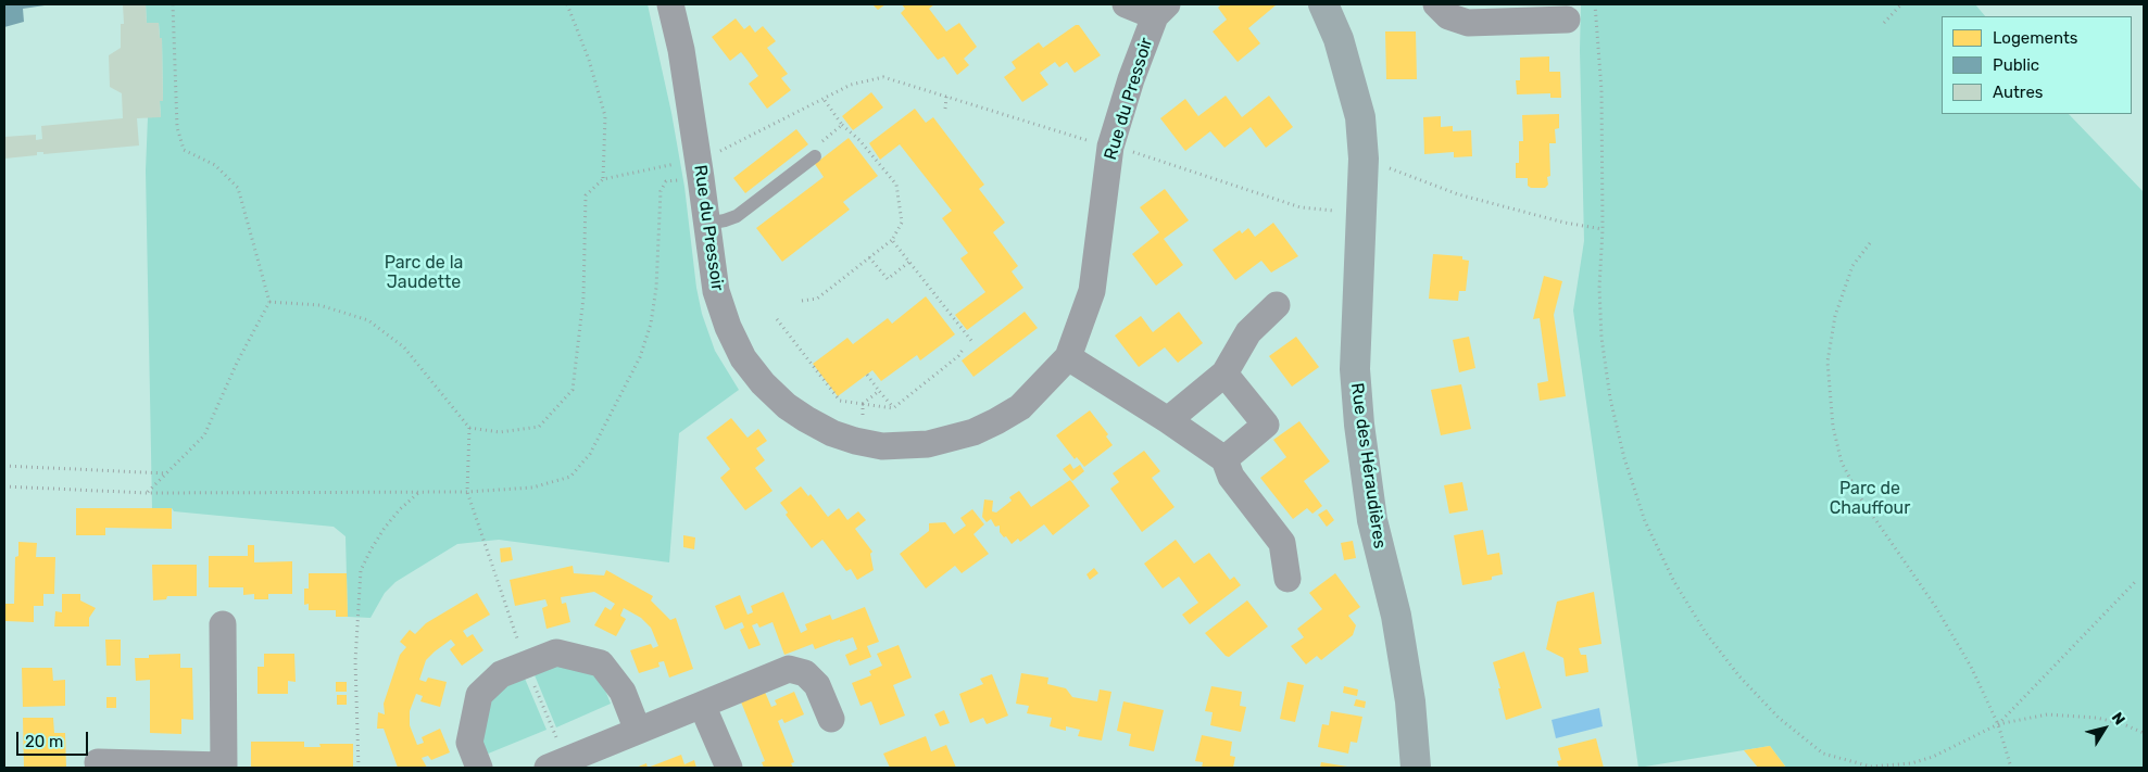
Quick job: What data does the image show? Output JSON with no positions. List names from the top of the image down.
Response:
{
  "streets": {
    "street": ["Rue du Pressoir", "Rue des Héraudières"]
  },
  "parks": ["Parc de la Jaudette", "Parc de Chauffour"],
  "legend": ["Logements", "Public", "Autres"],
  "scale_bar": "20 m",
  "north": "top right"
}
